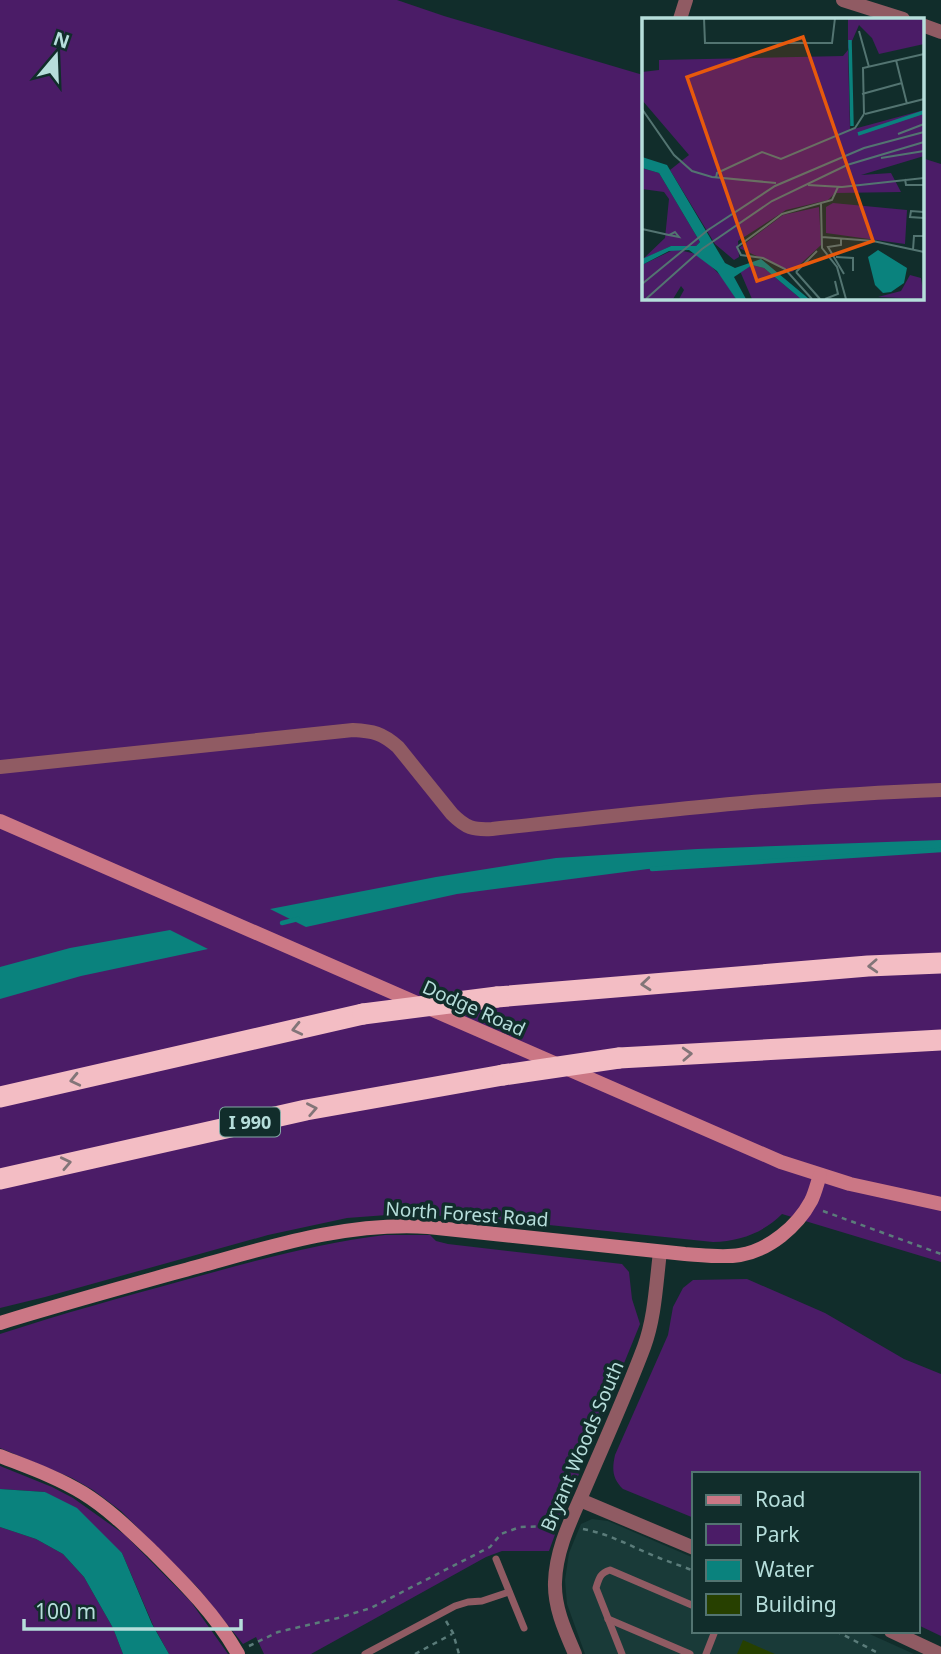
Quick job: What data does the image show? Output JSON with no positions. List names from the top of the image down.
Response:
{
  "streets": {
    "highway": ["I 990"],
    "street": ["Dodge Road", "North Forest Road", "Bryant Woods South"]
  },
  "crossings": [
    ["Dodge Road", "North Forest Road"],
    ["North Forest Road", "Bryant Woods South"]
  ],
  "legend": [
    "Road",
    "Park",
    "Water",
    "Building"
  ],
  "scale_bar": "100 m",
  "north": "top"
}
